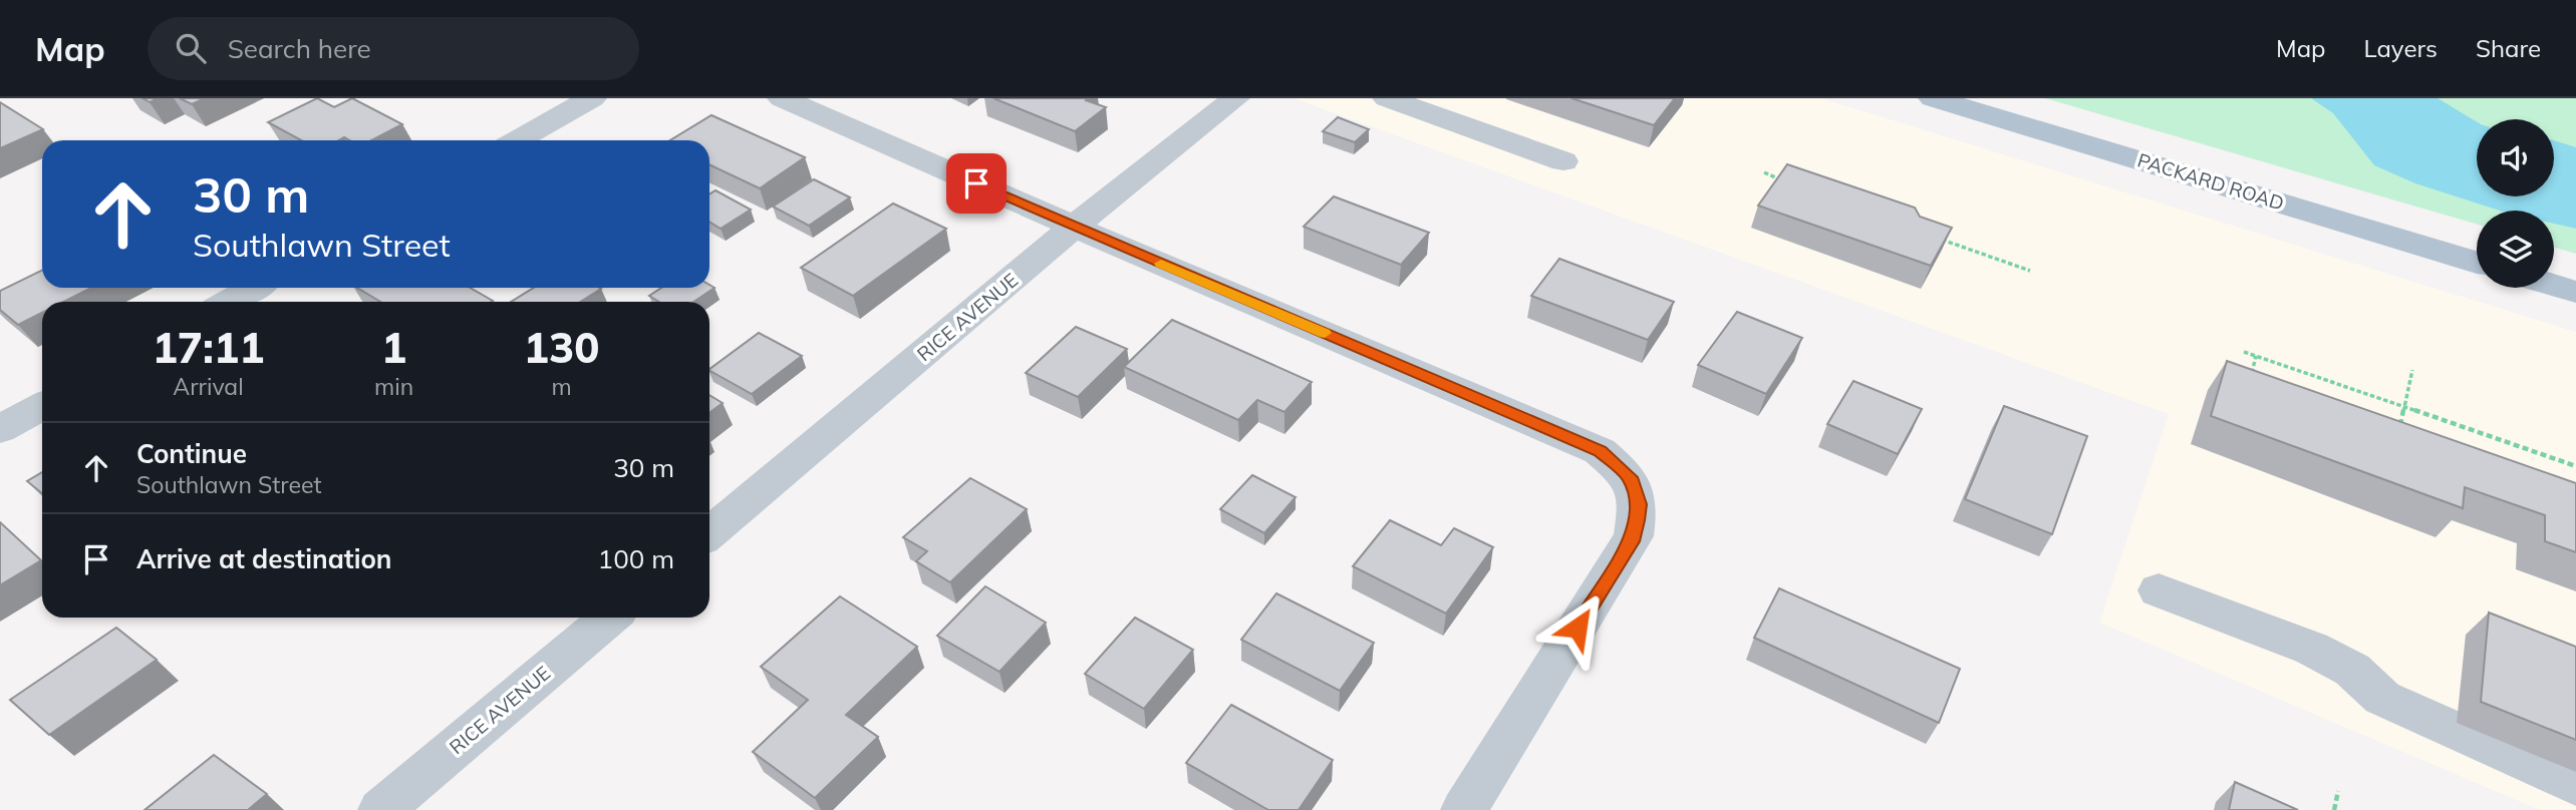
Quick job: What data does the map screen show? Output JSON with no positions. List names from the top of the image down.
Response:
{
  "streets": {
    "main road": ["PACKARD ROAD"],
    "street": ["RICE AVENUE"]
  },
  "page": {
    "header": "Map",
    "search": "Search here",
    "nav": ["Map", "Layers", "Share"],
    "turn": ["30 m", "Southlawn Street"],
    "eta": [
      "17:11",
      "Arrival",
      "1",
      "min",
      "130",
      "m"
    ],
    "list": [
      {
        "name": "Continue",
        "note": "Southlawn Street",
        "value": "30 m"
      },
      {
        "name": "Arrive at destination",
        "value": "100 m"
      }
    ]
  }
}
